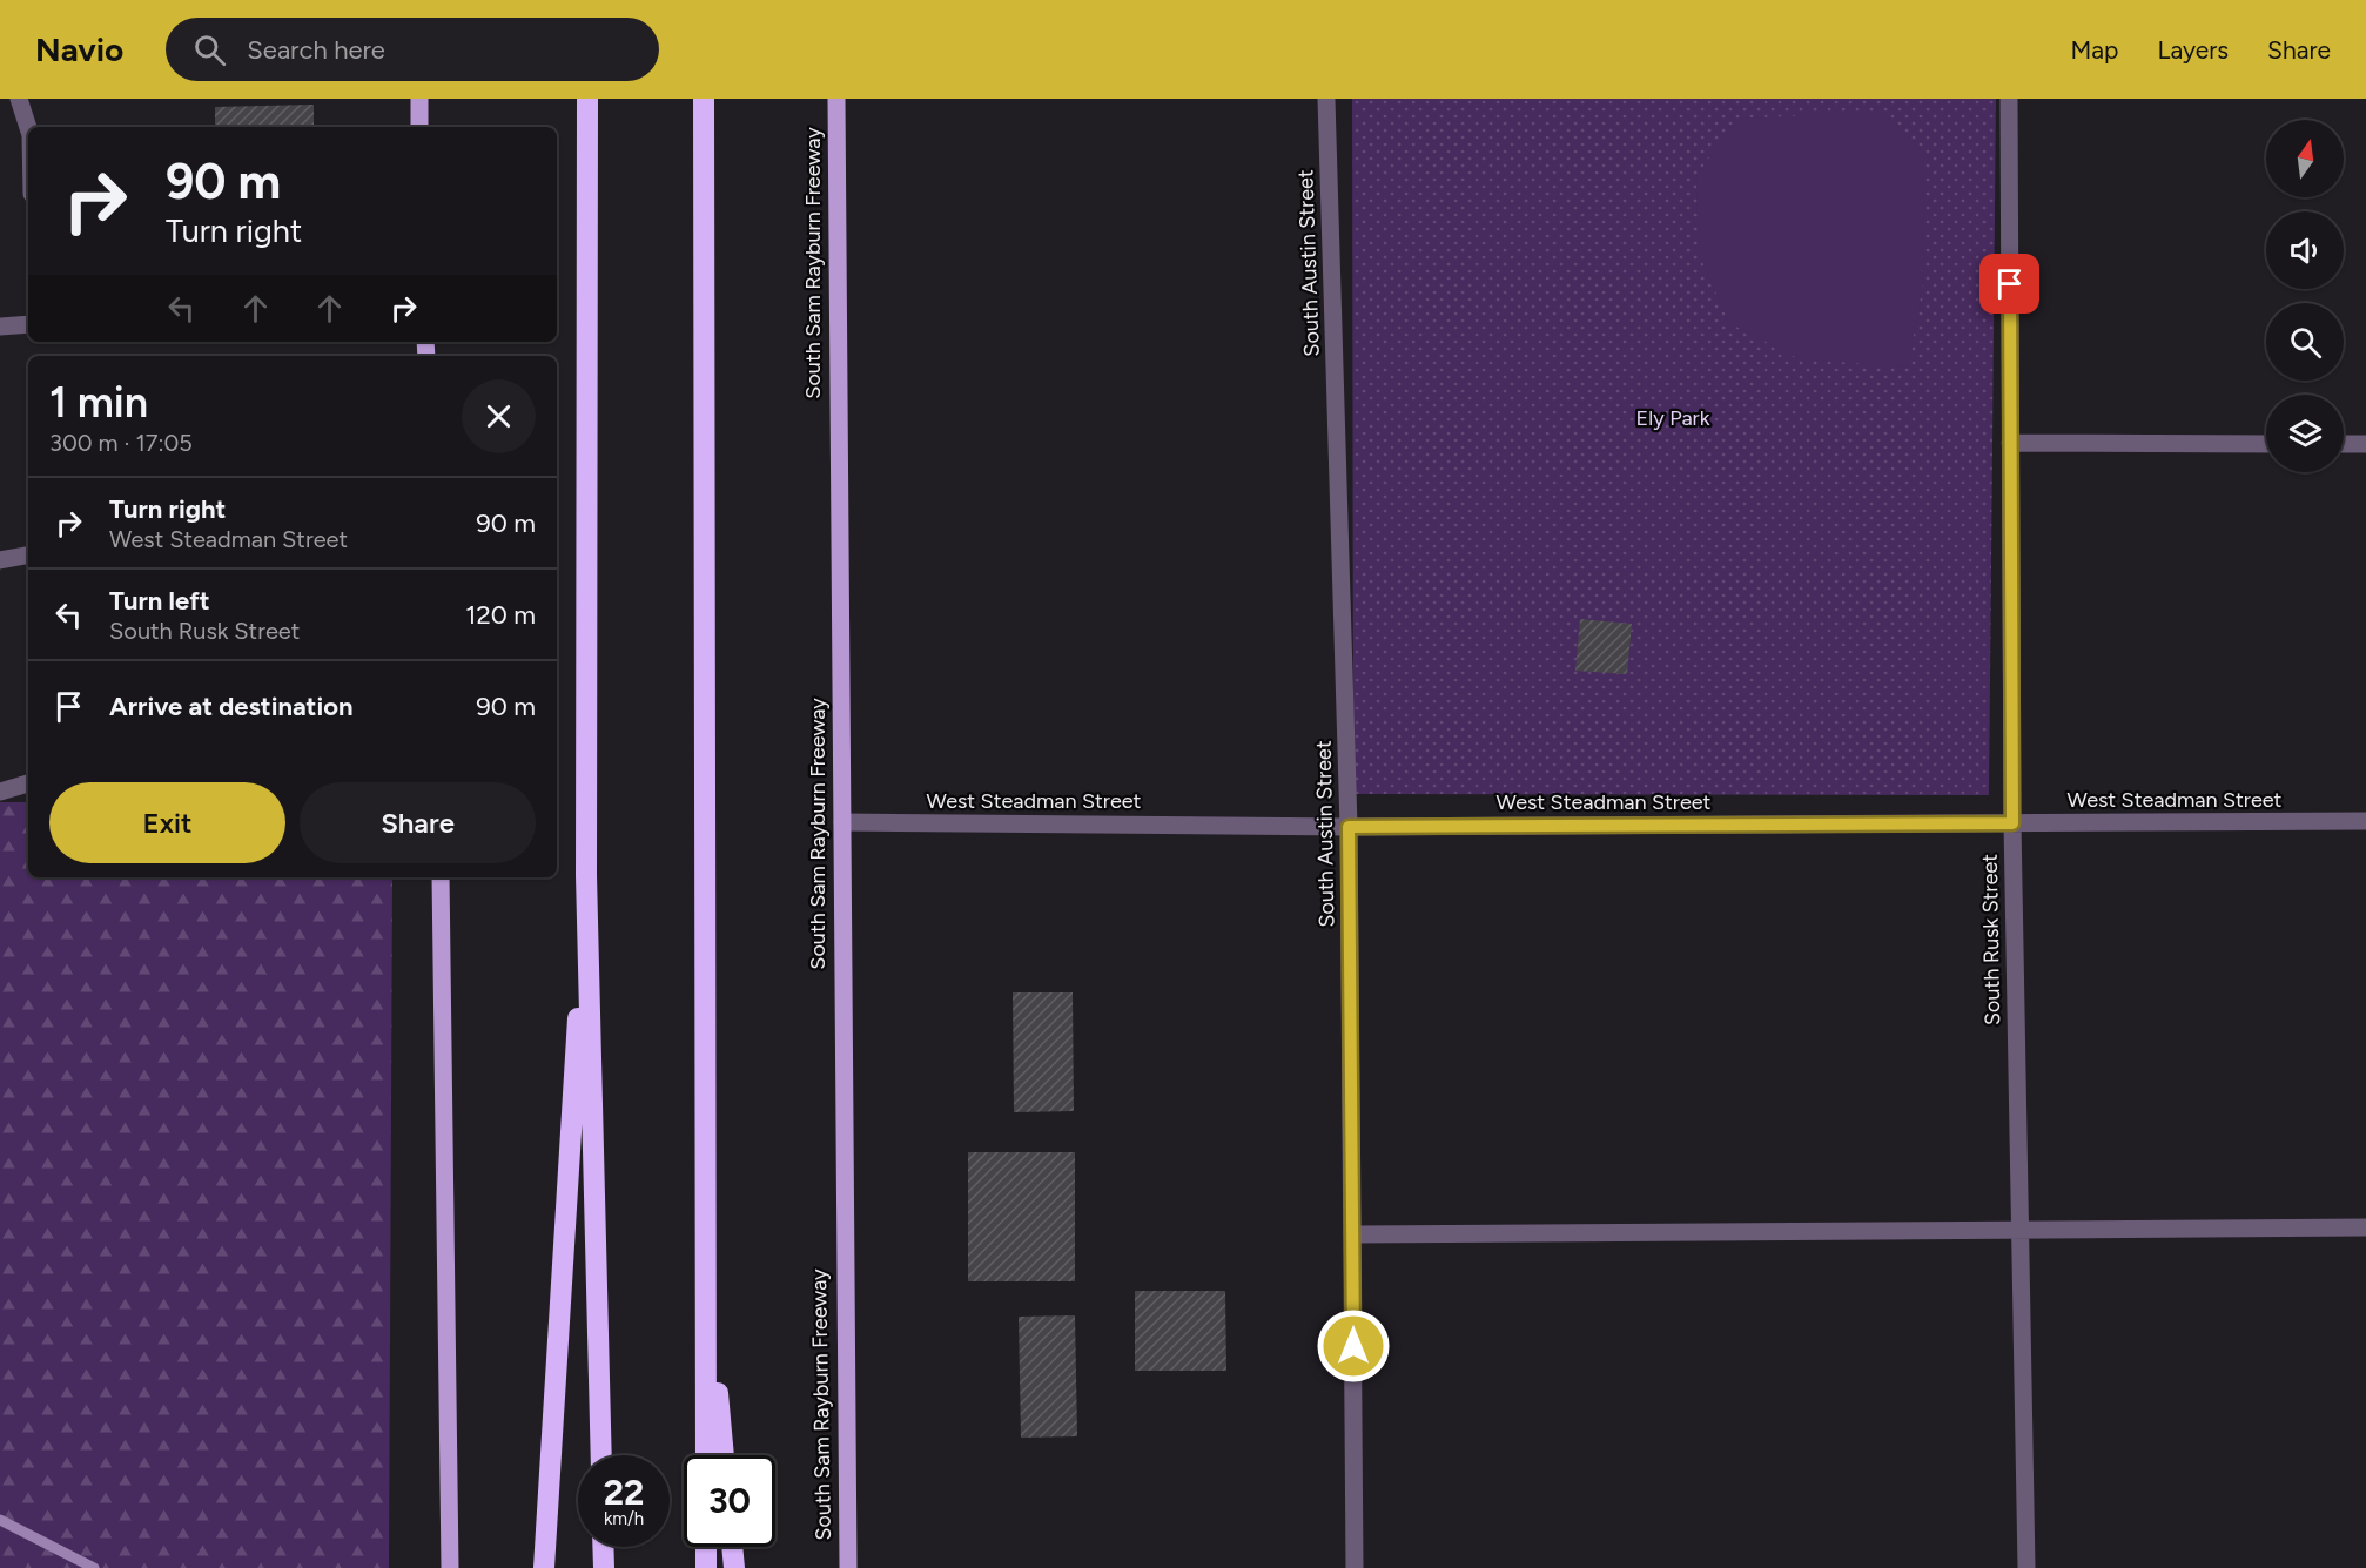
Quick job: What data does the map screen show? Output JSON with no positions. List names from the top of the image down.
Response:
{
  "streets": {
    "main road": ["South Sam Rayburn Freeway"],
    "street": ["South Austin Street", "West Steadman Street", "South Rusk Street"]
  },
  "crossings": [
    ["South Sam Rayburn Freeway", "West Steadman Street"],
    ["South Austin Street", "West Steadman Street"],
    ["West Steadman Street", "South Rusk Street"]
  ],
  "parks": ["Ely Park"],
  "north": "top",
  "page": {
    "header": "Navio",
    "search": "Search here",
    "nav": ["Map", "Layers", "Share"],
    "turn": ["90 m", "Turn right"],
    "heading": ["1 min", "300 m · 17:05"],
    "list": [
      {
        "name": "Turn right",
        "note": "West Steadman Street",
        "value": "90 m"
      },
      {
        "name": "Turn left",
        "note": "South Rusk Street",
        "value": "120 m"
      },
      {
        "name": "Arrive at destination",
        "value": "90 m"
      }
    ],
    "buttons": ["Exit", "Share"],
    "speed": "22 km/h",
    "limit": "30"
  }
}
